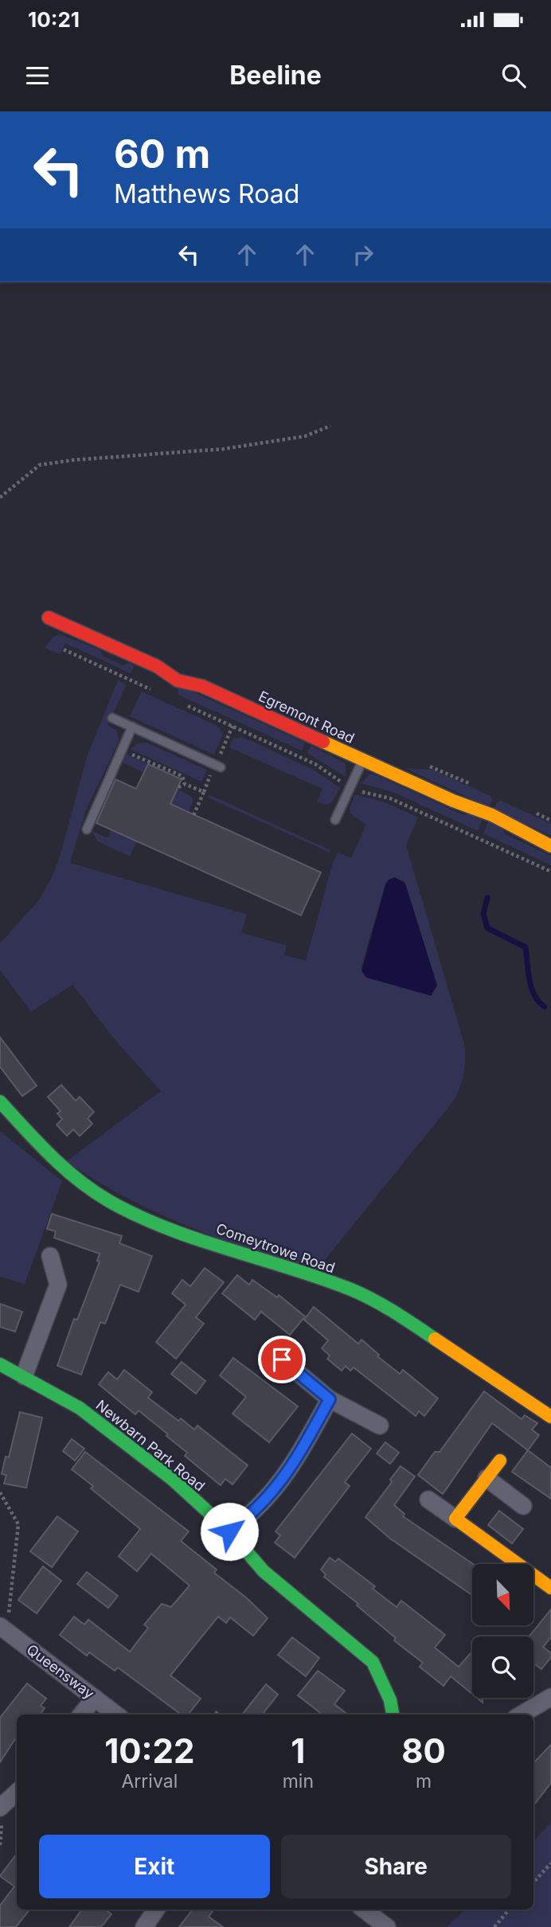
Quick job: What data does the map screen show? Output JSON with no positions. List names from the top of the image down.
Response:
{
  "streets": {
    "street": [
      "Egremont Road",
      "Comeytrowe Road",
      "Newbarn Park Road",
      "Queensway"
    ]
  },
  "north": "bottom right",
  "page": {
    "status": "10:21",
    "header": "Beeline",
    "turn": ["60 m", "Matthews Road"],
    "eta": [
      "10:22",
      "Arrival",
      "1",
      "min",
      "80",
      "m"
    ],
    "buttons": ["Exit", "Share"]
  }
}
